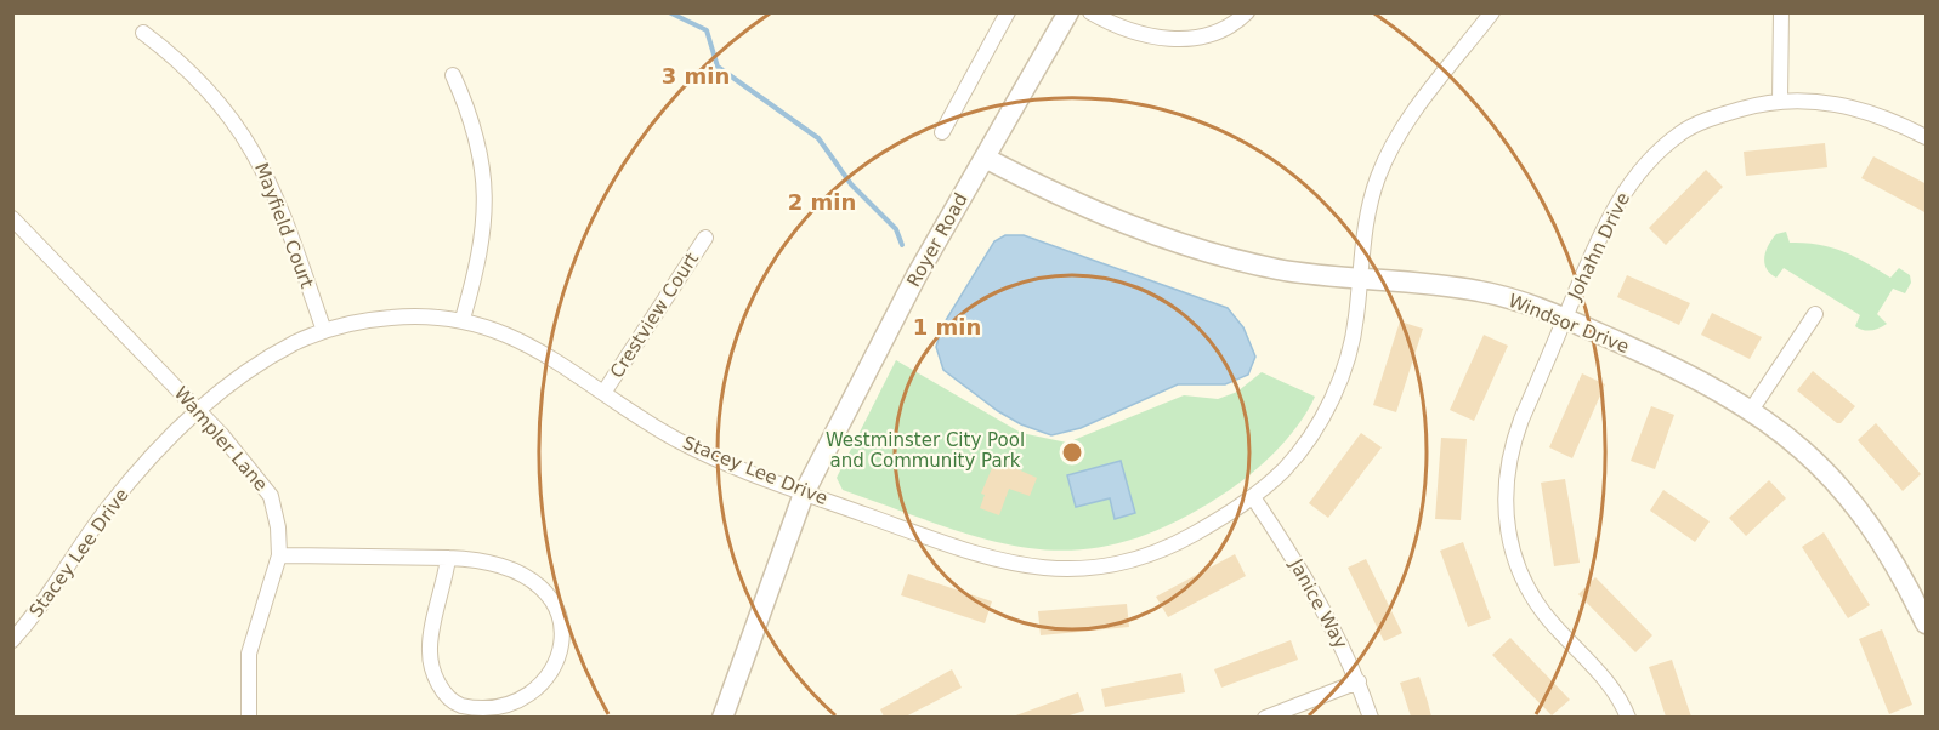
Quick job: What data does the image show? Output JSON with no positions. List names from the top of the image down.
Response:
{
  "streets": {
    "street": [
      "Mayfield Court",
      "Royer Road",
      "Johahn Drive",
      "Crestview Court",
      "Windsor Drive",
      "Wampler Lane",
      "Stacey Lee Drive",
      "Janice Way"
    ]
  },
  "crossings": [
    ["Mayfield Court", "Stacey Lee Drive"],
    ["Royer Road", "Windsor Drive"],
    ["Royer Road", "Stacey Lee Drive"],
    ["Johahn Drive", "Windsor Drive"],
    ["Crestview Court", "Stacey Lee Drive"],
    ["Windsor Drive", "Stacey Lee Drive"],
    ["Wampler Lane", "Stacey Lee Drive"],
    ["Stacey Lee Drive", "Janice Way"]
  ],
  "parks": ["Westminster City Pool and Community Park"],
  "rings": ["3 min", "2 min", "1 min"]
}
